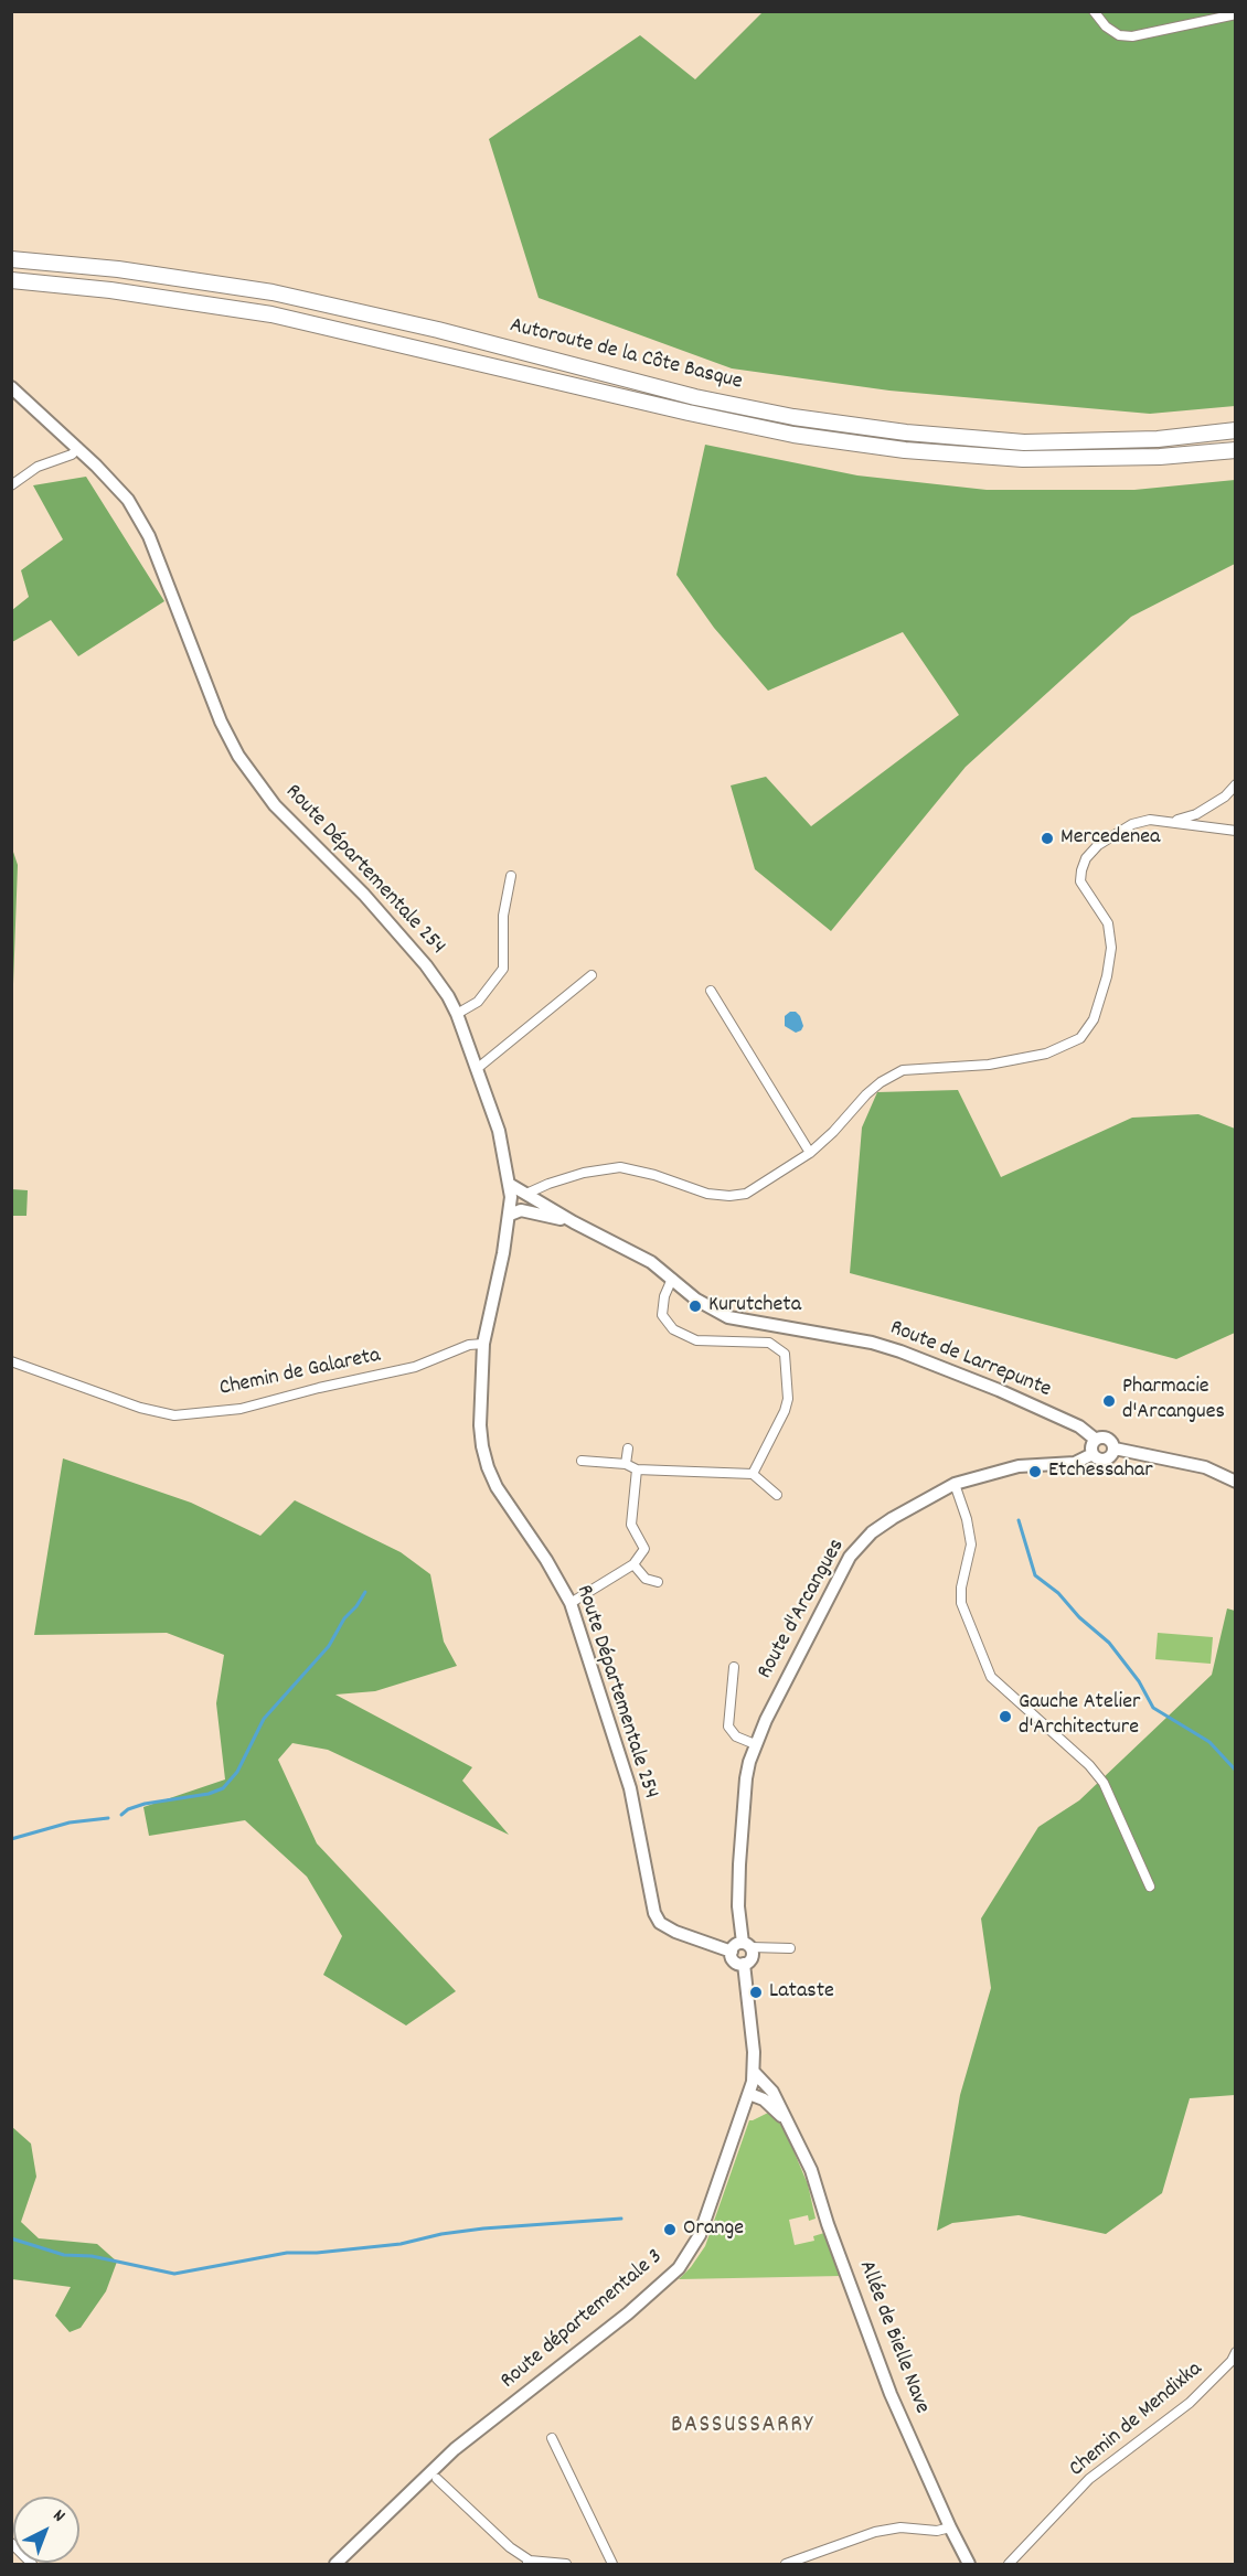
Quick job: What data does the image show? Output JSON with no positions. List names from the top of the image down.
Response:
{
  "streets": {
    "highway": ["Autoroute de la Côte Basque"],
    "street": [
      "Route Départementale 254",
      "Route de Larrepunte",
      "Chemin de Galareta",
      "Route d'Arcangues",
      "Route départementale 3",
      "Allée de Bielle Nave",
      "Chemin de Mendixka"
    ]
  },
  "crossings": [
    ["Route Départementale 254", "Route de Larrepunte"],
    ["Route Départementale 254", "Chemin de Galareta"],
    ["Route Départementale 254", "Route d'Arcangues"],
    ["Route Départementale 254", "Route départementale 3"],
    ["Route de Larrepunte", "Route d'Arcangues"],
    ["Route d'Arcangues", "Route départementale 3"],
    ["Route départementale 3", "Allée de Bielle Nave"]
  ],
  "districts": ["BASSUSSARRY"],
  "places": [
    "Mercedenea",
    "Kurutcheta",
    "Pharmacie d'Arcangues",
    "Etchessahar",
    "Gauche Atelier d'Architecture",
    "Lataste",
    "Orange"
  ],
  "north": "top right"
}
